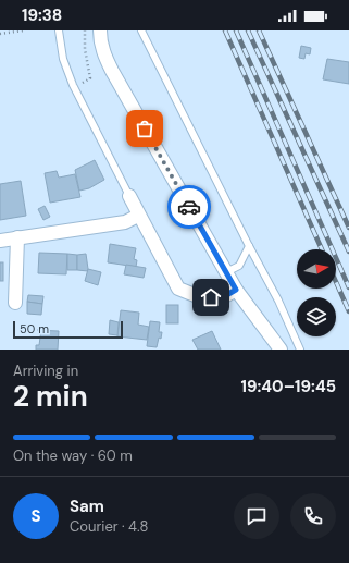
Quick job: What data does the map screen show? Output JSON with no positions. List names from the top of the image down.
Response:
{
  "scale_bar": "50 m",
  "north": "right",
  "page": {
    "status": "19:38",
    "scale": "50 m",
    "heading": ["2 min", "Arriving in", "19:40–19:45"],
    "panel": ["Sam", "Courier · 4.8"],
    "bar": "On the way · 60 m",
    "round": "S"
  }
}
